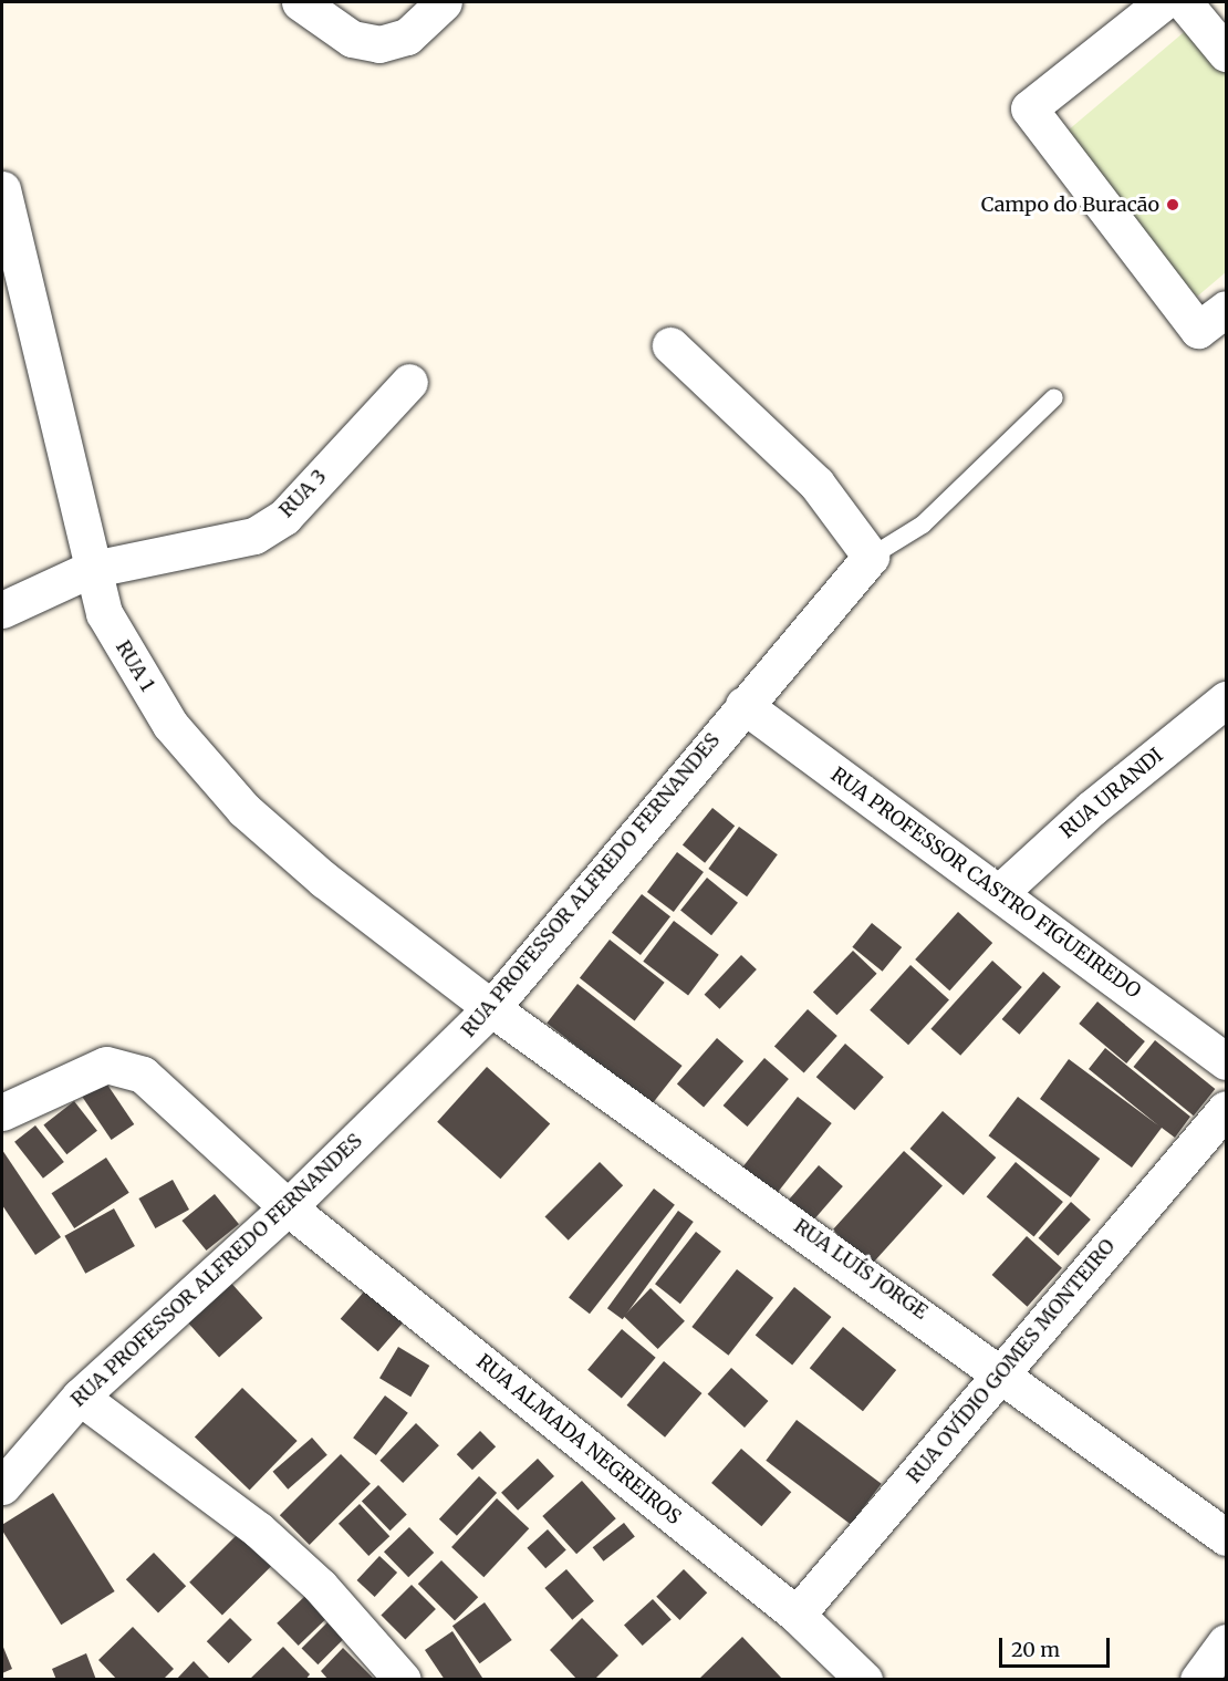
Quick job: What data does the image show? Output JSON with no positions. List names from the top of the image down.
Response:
{
  "streets": {
    "street": [
      "RUA 3",
      "RUA 1",
      "RUA URANDI",
      "RUA PROFESSOR CASTRO FIGUEIREDO",
      "RUA PROFESSOR ALFREDO FERNANDES",
      "RUA LUÍS JORGE",
      "RUA OVÍDIO GOMES MONTEIRO",
      "RUA ALMADA NEGREIROS"
    ]
  },
  "crossings": [
    ["RUA 3", "RUA 1"],
    ["RUA 1", "RUA PROFESSOR ALFREDO FERNANDES"],
    ["RUA 1", "RUA LUÍS JORGE"],
    ["RUA URANDI", "RUA PROFESSOR CASTRO FIGUEIREDO"],
    ["RUA PROFESSOR CASTRO FIGUEIREDO", "RUA PROFESSOR ALFREDO FERNANDES"],
    ["RUA PROFESSOR ALFREDO FERNANDES", "RUA LUÍS JORGE"],
    ["RUA PROFESSOR ALFREDO FERNANDES", "RUA ALMADA NEGREIROS"],
    ["RUA LUÍS JORGE", "RUA OVÍDIO GOMES MONTEIRO"],
    ["RUA OVÍDIO GOMES MONTEIRO", "RUA ALMADA NEGREIROS"]
  ],
  "places": ["Campo do Buracão"],
  "scale_bar": "20 m"
}
